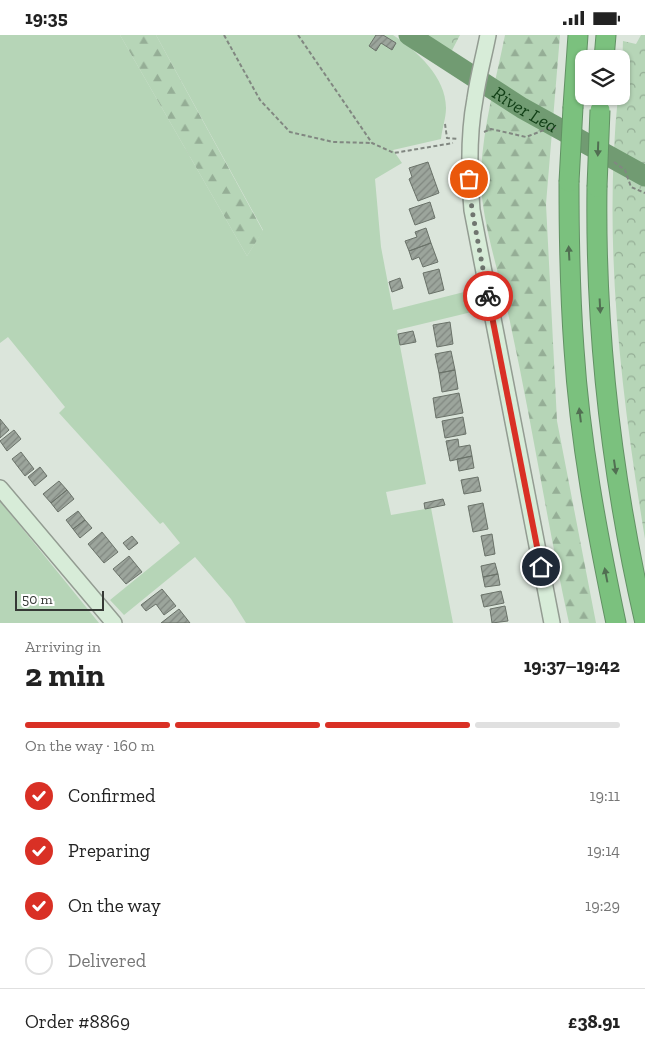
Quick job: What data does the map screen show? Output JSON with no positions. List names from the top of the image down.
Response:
{
  "water": ["River Lea"],
  "scale_bar": "50 m",
  "page": {
    "status": "19:35",
    "scale": "50 m",
    "heading": ["2 min", "Arriving in", "19:37–19:42"],
    "panel": ["Order #8869", "£38.91"],
    "bar": "On the way · 160 m",
    "list": [
      ["Confirmed", "19:11"],
      ["Preparing", "19:14"],
      ["On the way", "19:29"],
      "Delivered"
    ]
  }
}
